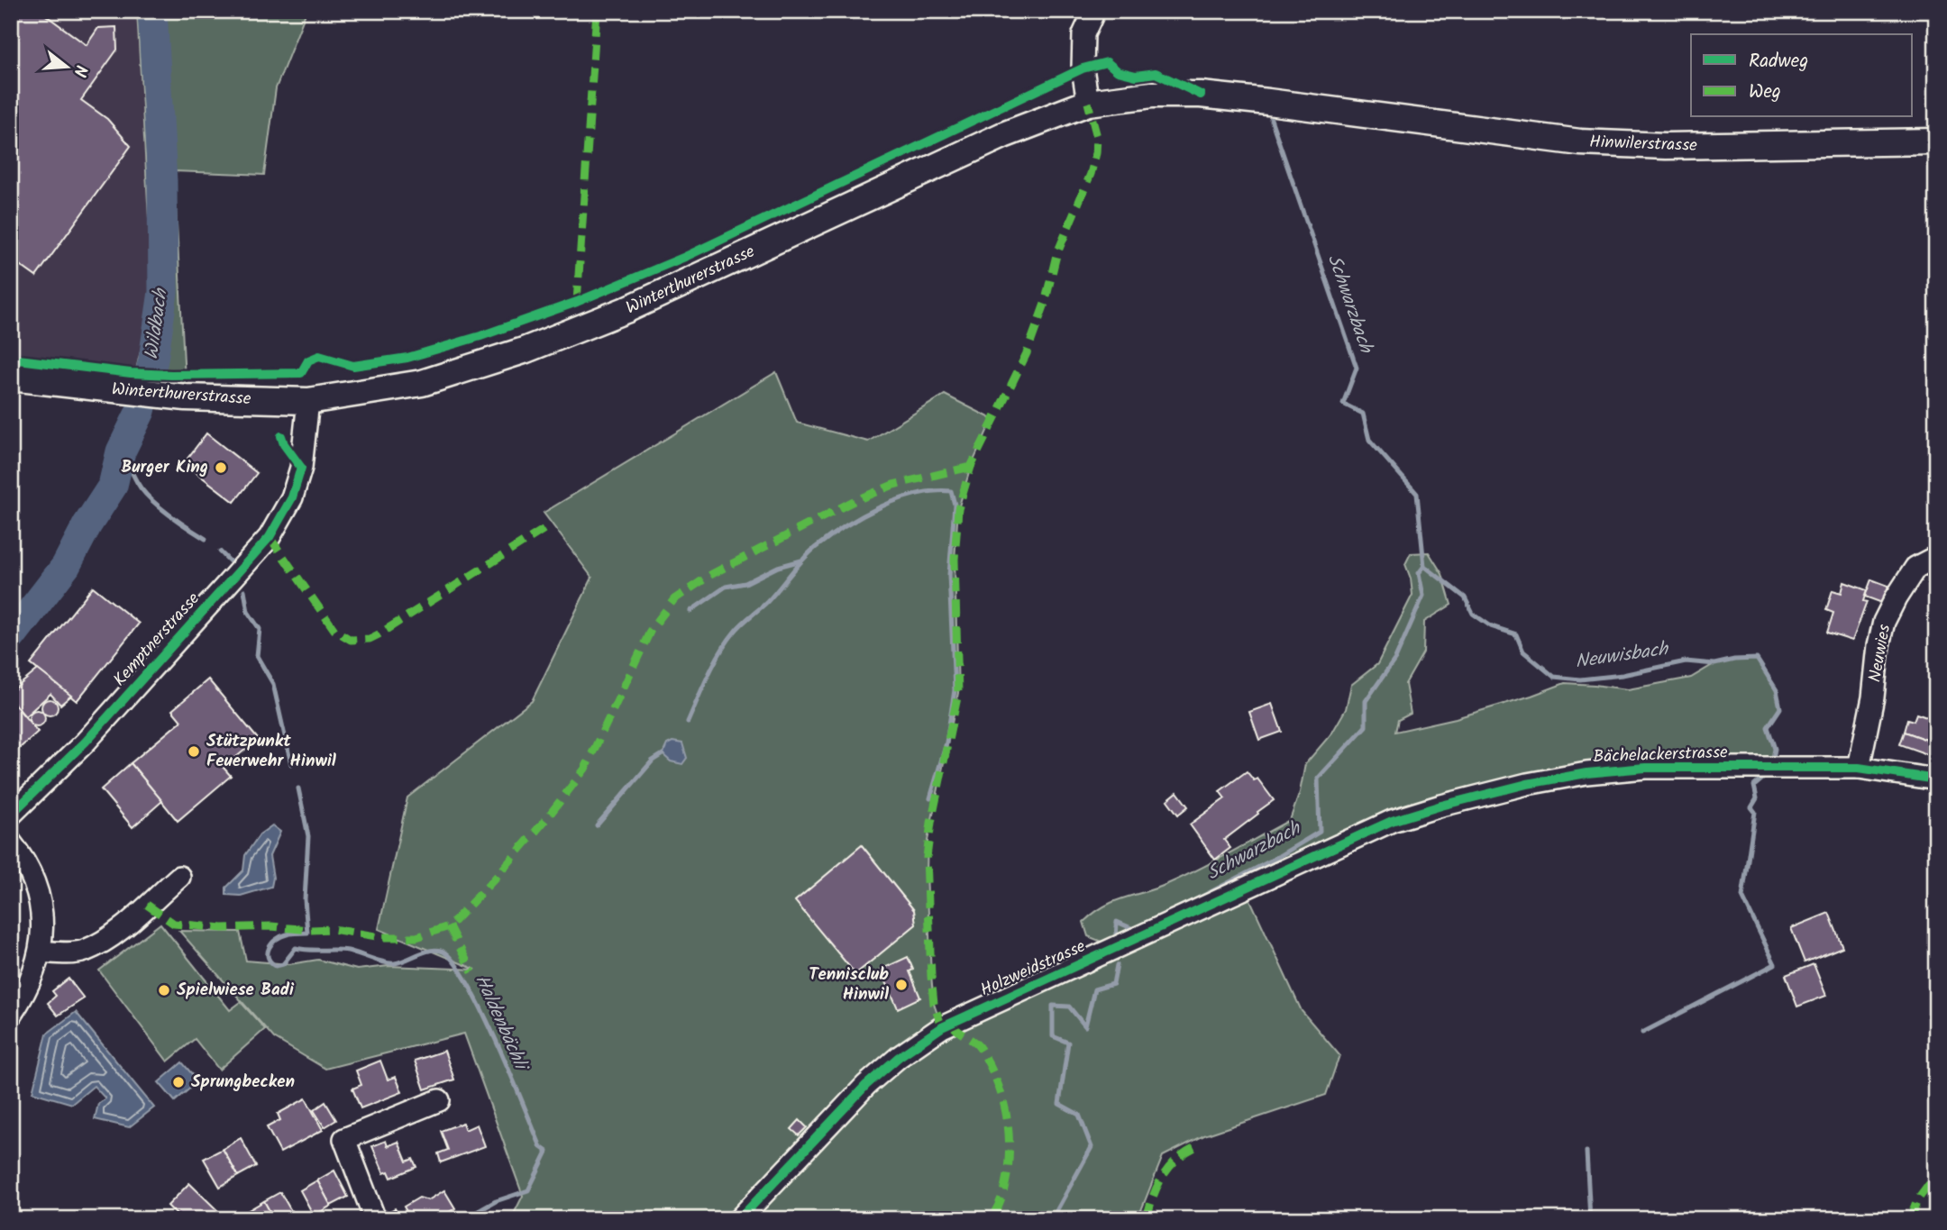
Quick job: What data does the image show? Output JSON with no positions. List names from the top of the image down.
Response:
{
  "streets": {
    "main road": ["Hinwilerstrasse", "Winterthurerstrasse"],
    "street": [
      "Kemptnerstrasse",
      "Neuwies",
      "Bächelackerstrasse",
      "Holzweidstrasse"
    ]
  },
  "crossings": [
    ["Hinwilerstrasse", "Winterthurerstrasse"],
    ["Winterthurerstrasse", "Kemptnerstrasse"],
    ["Neuwies", "Bächelackerstrasse"],
    ["Bächelackerstrasse", "Holzweidstrasse"]
  ],
  "water": [
    "Schwarzbach",
    "Wildbach",
    "Neuwisbach",
    "Haldenbächli"
  ],
  "places": [
    "Burger King",
    "Stützpunkt Feuerwehr Hinwil",
    "Tennisclub Hinwil",
    "Spielwiese Badi",
    "Sprungbecken"
  ],
  "legend": ["Radweg", "Weg"],
  "north": "right"
}
